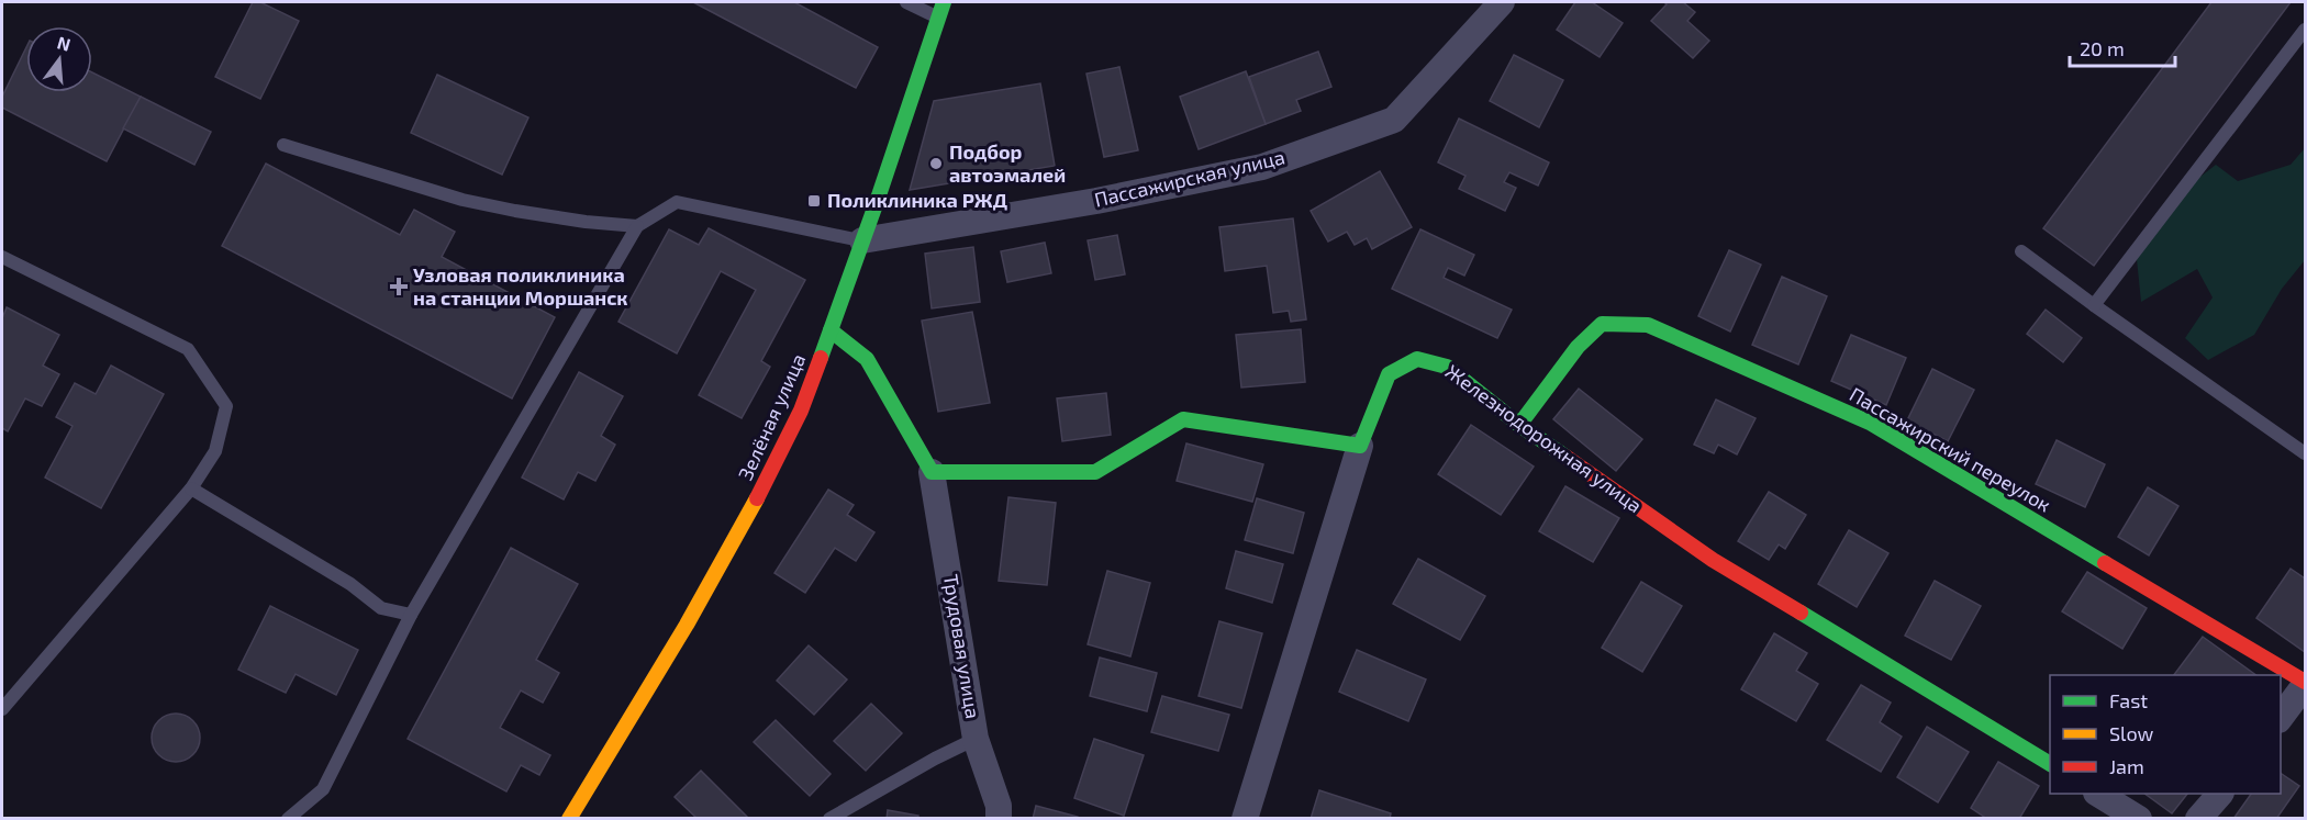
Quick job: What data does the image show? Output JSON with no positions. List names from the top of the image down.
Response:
{
  "streets": {
    "street": [
      "Пассажирская улица",
      "Зелёная улица",
      "Железнодорожная улица",
      "Пассажирский переулок",
      "Трудовая улица"
    ]
  },
  "crossings": [
    ["Пассажирская улица", "Зелёная улица"],
    ["Железнодорожная улица", "Пассажирский переулок"]
  ],
  "places": {
    "other": ["Подбор автоэмалей"],
    "transit": ["Поликлиника РЖД"],
    "health": ["Узловая поликлиника на станции Моршанск"]
  },
  "legend": ["Fast", "Slow", "Jam"],
  "scale_bar": "20 m",
  "north": "top"
}
